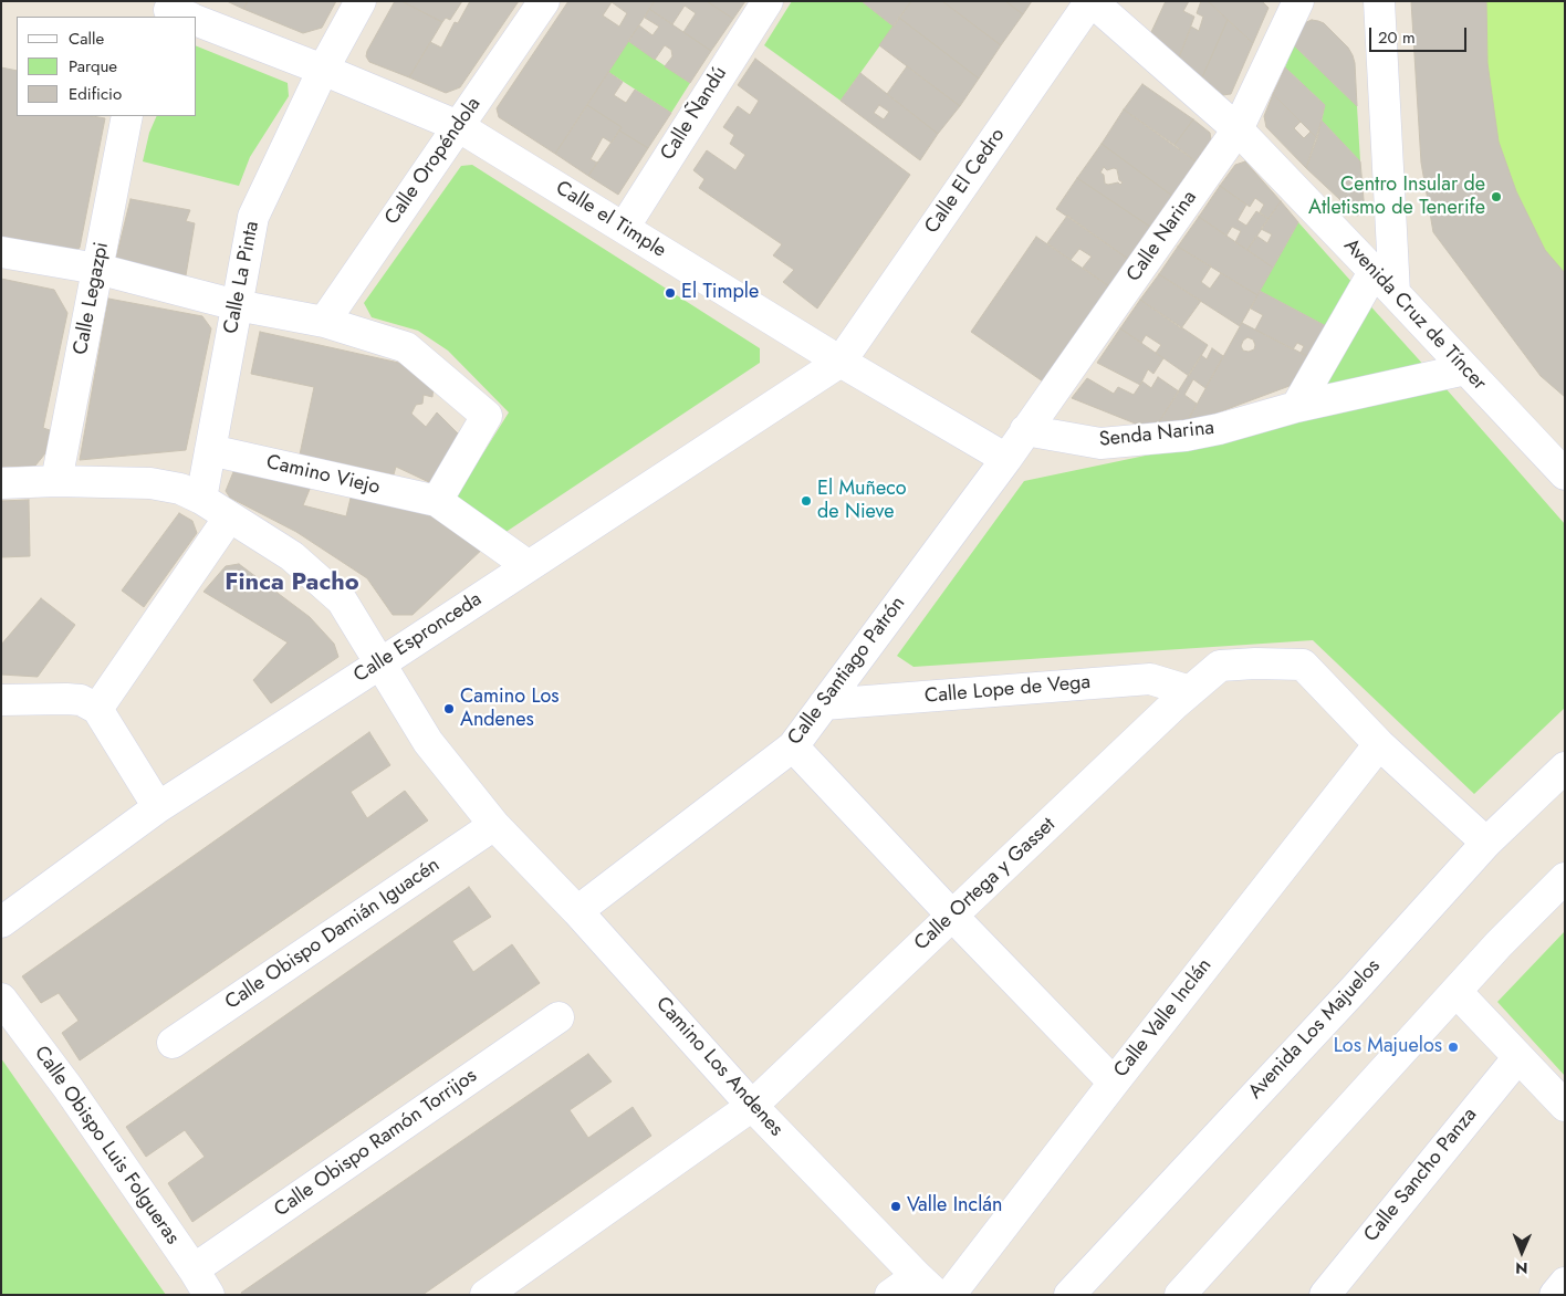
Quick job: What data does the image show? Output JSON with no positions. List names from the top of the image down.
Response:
{
  "streets": {
    "street": [
      "Calle Ñandú",
      "Calle Oropéndola",
      "Calle El Cedro",
      "Calle el Timple",
      "Calle Narina",
      "Calle La Pinta",
      "Calle Legazpi",
      "Avenida Cruz de Tíncer",
      "Senda Narina",
      "Camino Viejo",
      "Calle Espronceda",
      "Calle Santiago Patrón",
      "Calle Lope de Vega",
      "Calle Ortega y Gasset",
      "Calle Obispo Damián Iguacén",
      "Calle Valle Inclán",
      "Avenida Los Majuelos",
      "Camino Los Andenes",
      "Calle Obispo Ramón Torrijos",
      "Calle Obispo Luis Folgueras",
      "Calle Sancho Panza"
    ]
  },
  "crossings": [
    ["Calle Ñandú", "Calle el Timple"],
    ["Calle Oropéndola", "Calle el Timple"],
    ["Calle El Cedro", "Calle el Timple"],
    ["Calle El Cedro", "Avenida Cruz de Tíncer"],
    ["Calle El Cedro", "Calle Espronceda"],
    ["Calle el Timple", "Calle Narina"],
    ["Calle el Timple", "Calle La Pinta"],
    ["Calle el Timple", "Calle Espronceda"],
    ["Calle el Timple", "Calle Santiago Patrón"],
    ["Calle Narina", "Avenida Cruz de Tíncer"],
    ["Calle Narina", "Senda Narina"],
    ["Calle Narina", "Calle Santiago Patrón"],
    ["Calle La Pinta", "Camino Viejo"],
    ["Calle La Pinta", "Camino Los Andenes"],
    ["Calle Legazpi", "Camino Los Andenes"],
    ["Avenida Cruz de Tíncer", "Senda Narina"],
    ["Camino Viejo", "Calle Espronceda"],
    ["Calle Espronceda", "Camino Los Andenes"],
    ["Calle Santiago Patrón", "Calle Lope de Vega"],
    ["Calle Santiago Patrón", "Camino Los Andenes"],
    ["Calle Lope de Vega", "Calle Ortega y Gasset"],
    ["Calle Ortega y Gasset", "Calle Valle Inclán"],
    ["Calle Ortega y Gasset", "Camino Los Andenes"],
    ["Calle Obispo Damián Iguacén", "Camino Los Andenes"],
    ["Calle Obispo Ramón Torrijos", "Calle Obispo Luis Folgueras"]
  ],
  "districts": ["Finca Pacho"],
  "places": [
    "Centro Insular de Atletismo de Tenerife",
    "El Timple",
    "El Muñeco de Nieve",
    "Camino Los Andenes",
    "Los Majuelos",
    "Valle Inclán"
  ],
  "legend": ["Calle", "Parque", "Edificio"],
  "scale_bar": "20 m",
  "north": "bottom"
}
